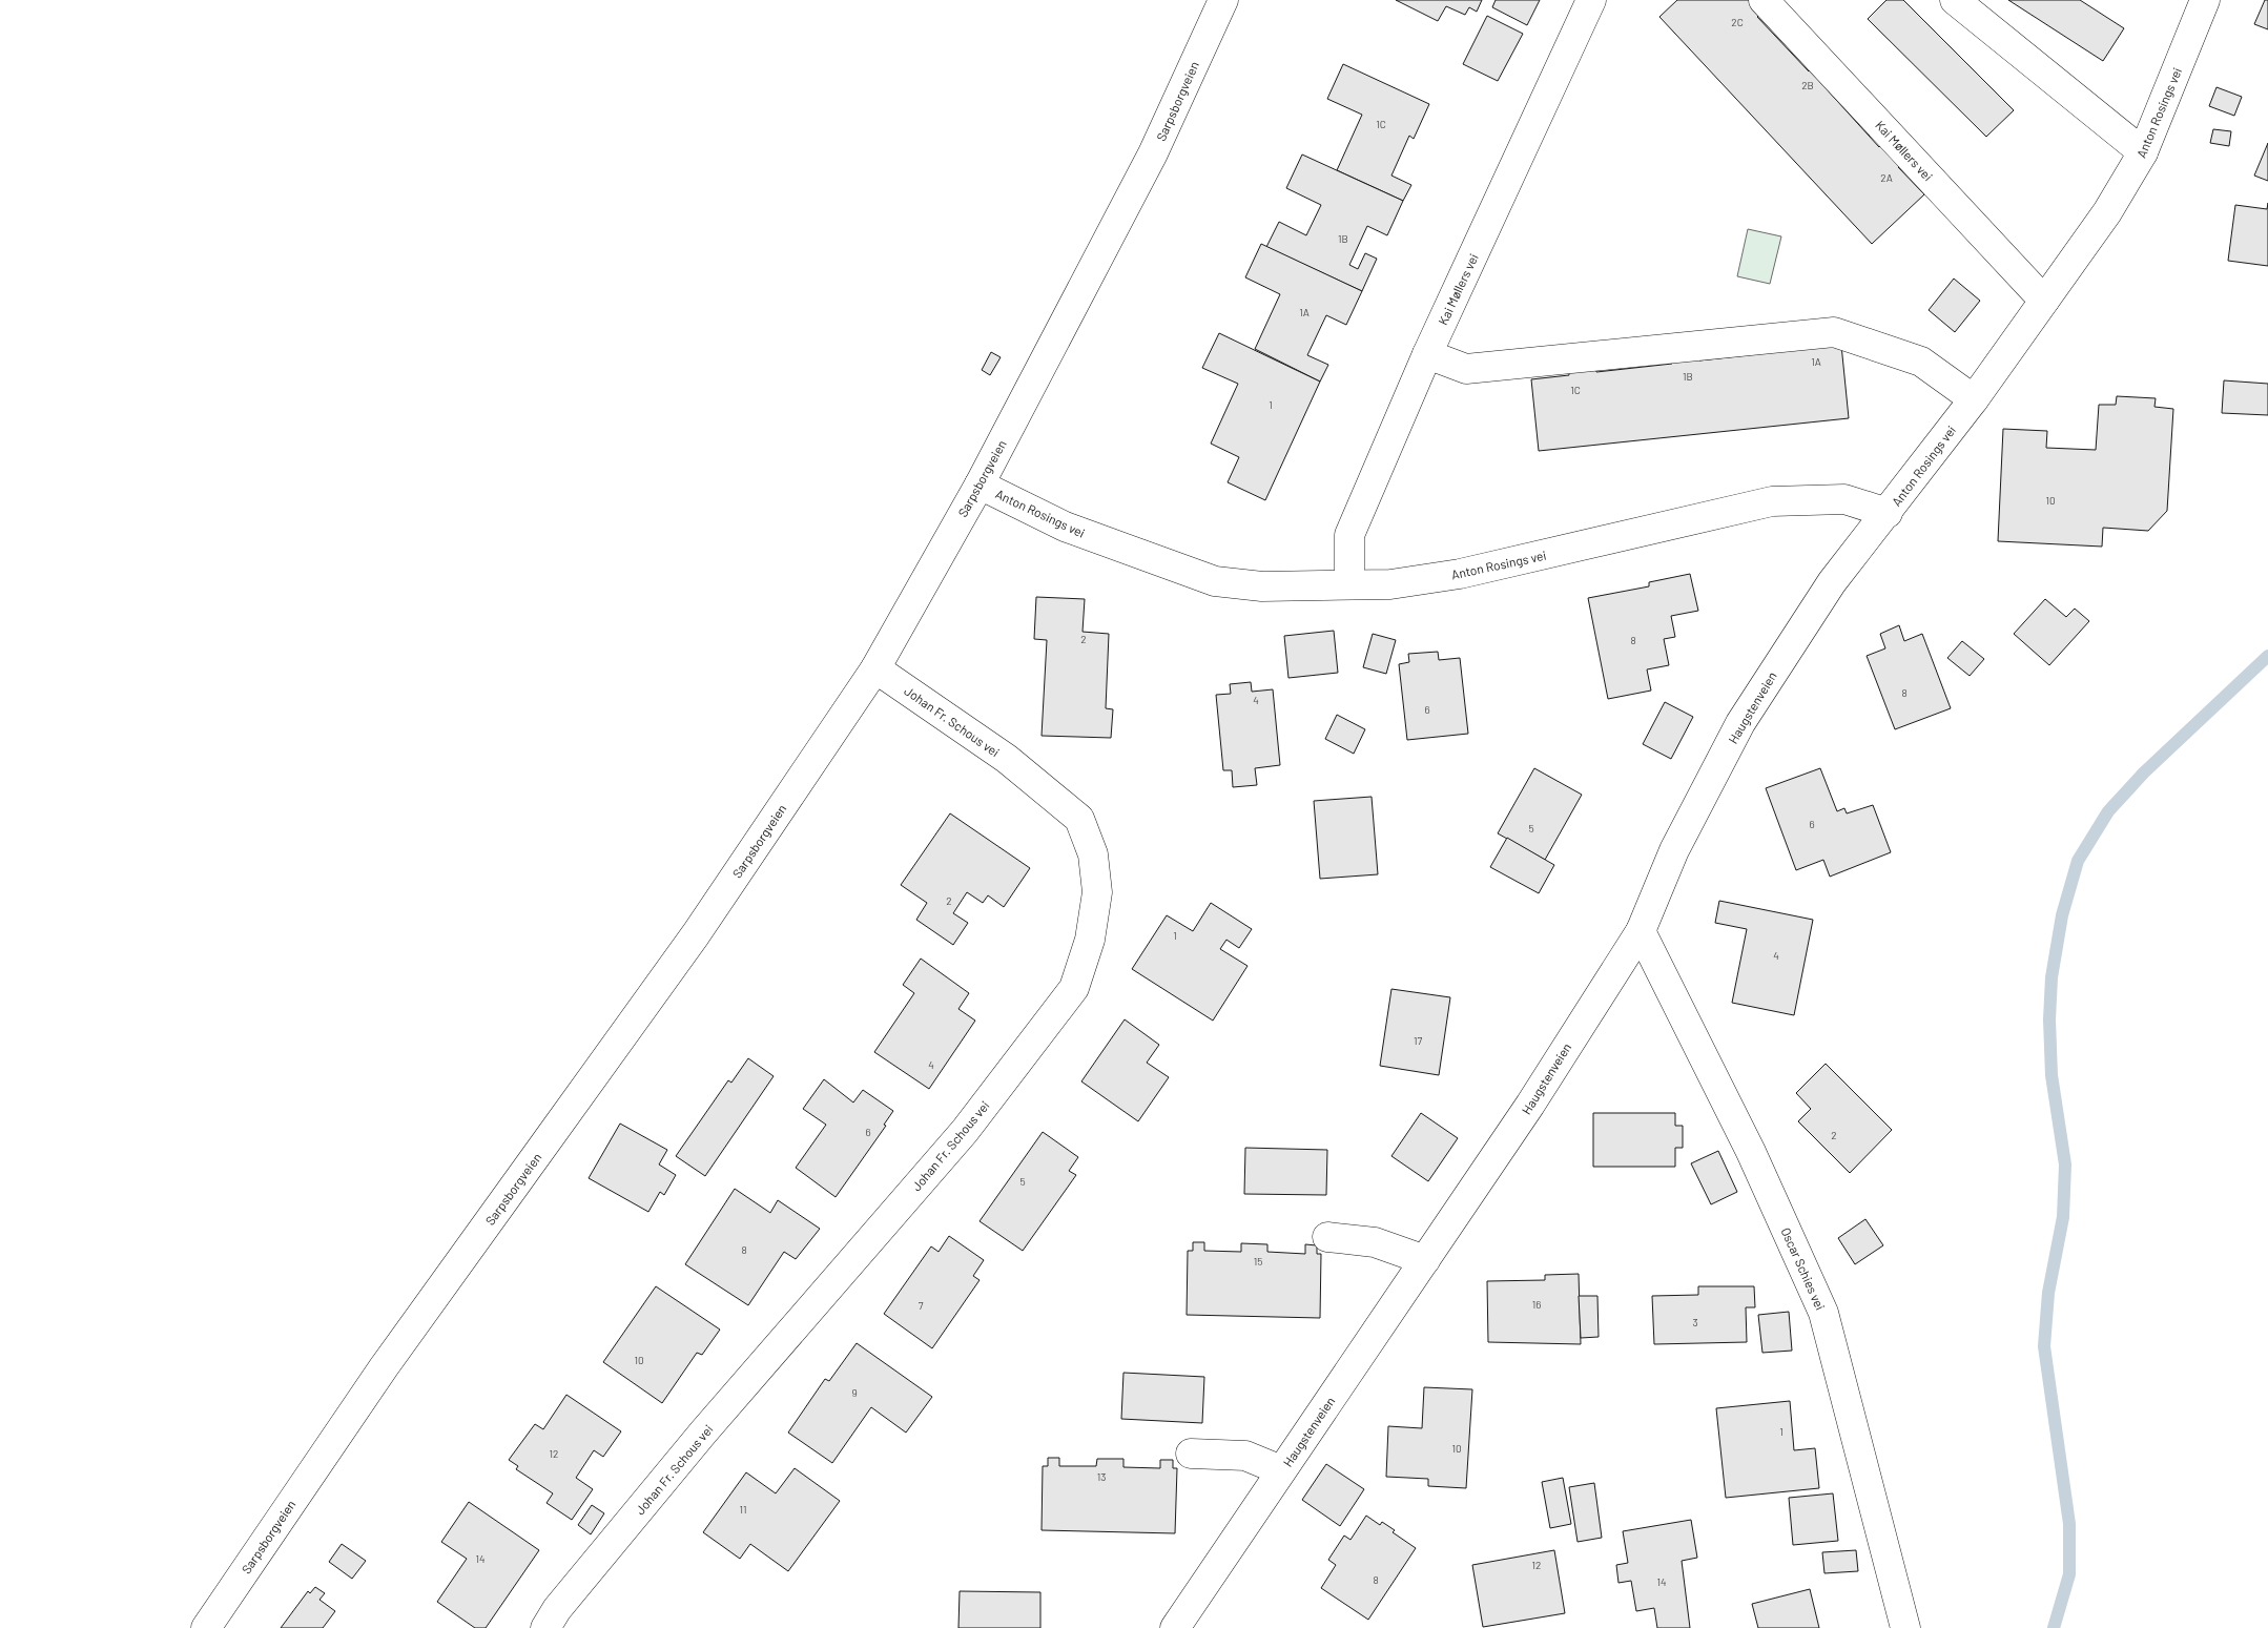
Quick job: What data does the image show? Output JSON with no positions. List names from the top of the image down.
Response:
{
  "streets": {
    "main road": [
      "Sarpsborgveien",
      "Anton Rosings vei",
      "Kai Møllers vei",
      "Haugstenveien",
      "Johan Fr. Schous vei",
      "Oscar Schies vei"
    ]
  },
  "crossings": [
    ["Sarpsborgveien", "Anton Rosings vei"],
    ["Sarpsborgveien", "Johan Fr. Schous vei"],
    ["Anton Rosings vei", "Kai Møllers vei"],
    ["Anton Rosings vei", "Haugstenveien"],
    ["Haugstenveien", "Oscar Schies vei"]
  ],
  "house_numbers": [
    "2C",
    "2B",
    "1C",
    "2A",
    "1B",
    "1A",
    "1A",
    "1B",
    "1C",
    "1",
    "10",
    "2",
    "8",
    "8",
    "4",
    "6",
    "6",
    "5",
    "2",
    "1",
    "4",
    "17",
    "4",
    "6",
    "2",
    "5",
    "8",
    "15",
    "16",
    "7",
    "3",
    "10",
    "9",
    "1",
    "10",
    "12",
    "13",
    "11",
    "14",
    "12",
    "8",
    "14"
  ]
}
